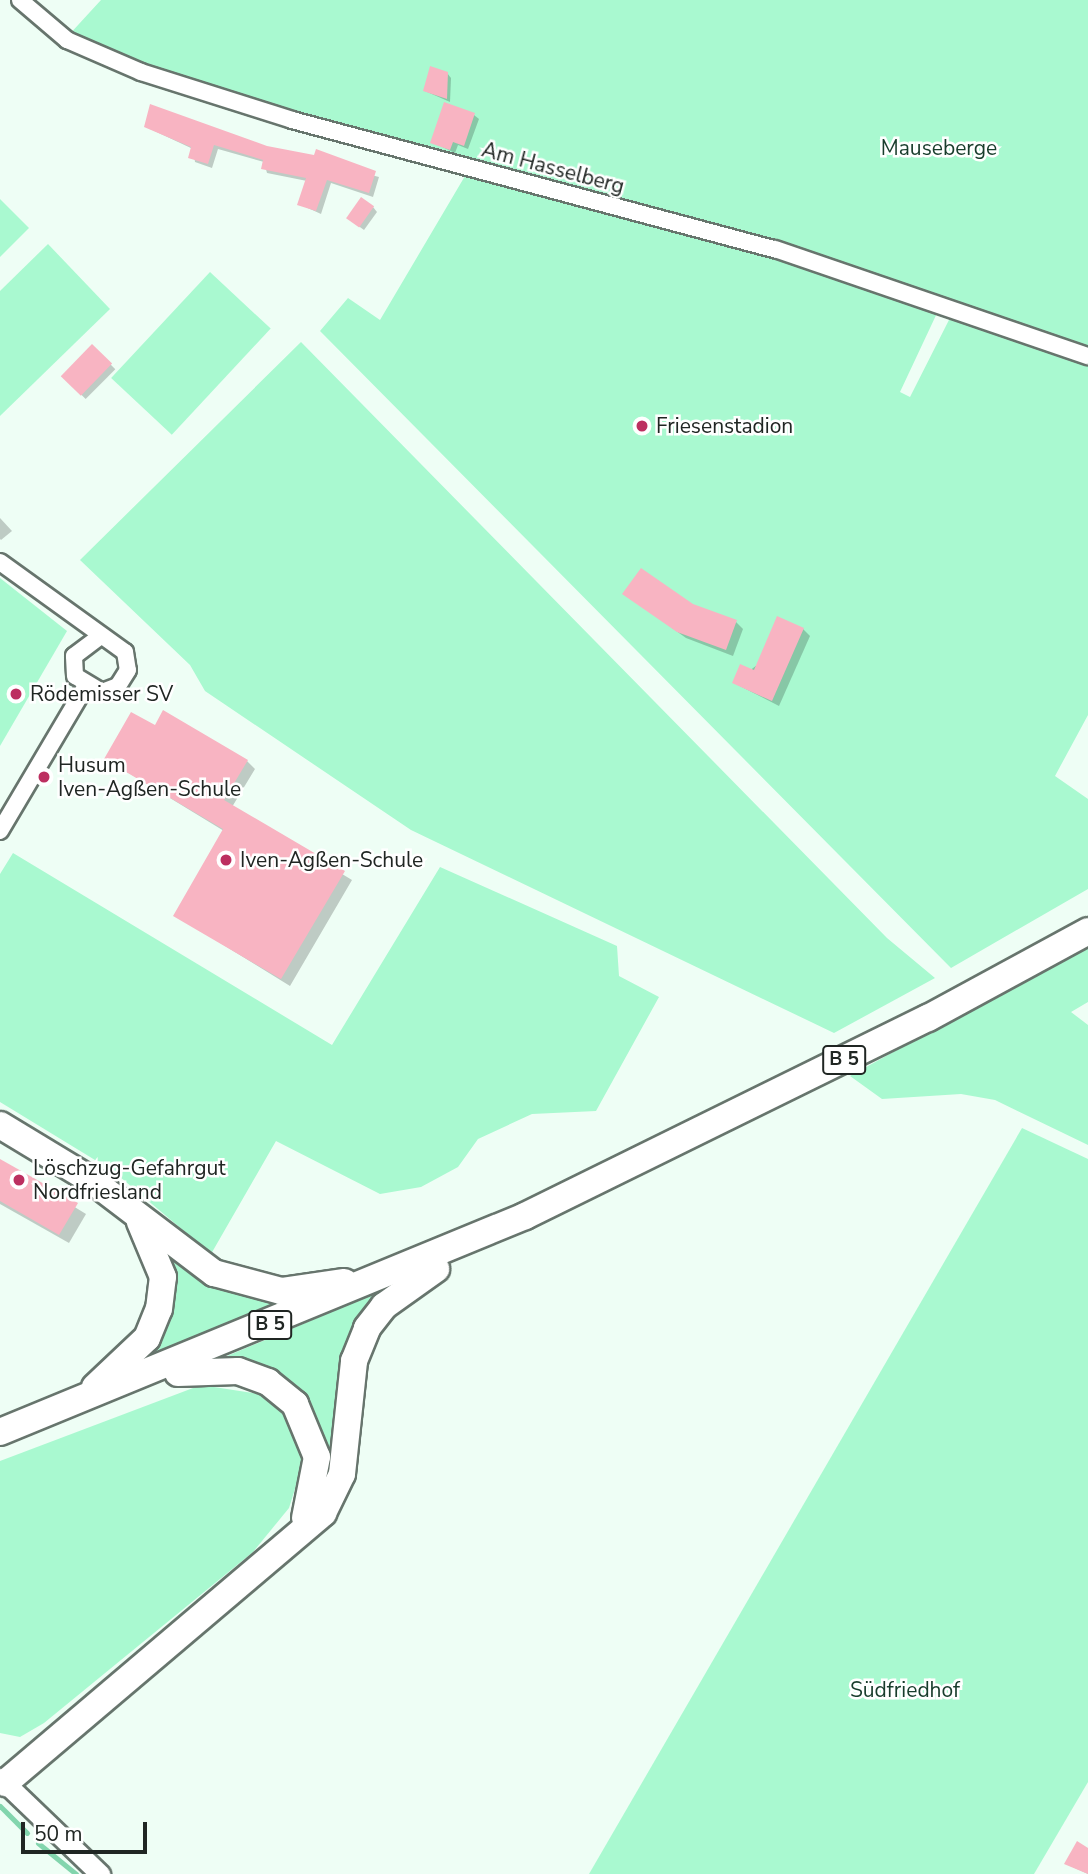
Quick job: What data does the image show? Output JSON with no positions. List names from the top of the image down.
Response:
{
  "streets": {
    "highway": ["B 5"],
    "street": ["Am Hasselberg"]
  },
  "parks": ["Mauseberge", "Südfriedhof"],
  "places": [
    "Friesenstadion",
    "Rödemisser SV",
    "Husum Iven-Agßen-Schule",
    "Iven-Agßen-Schule",
    "Löschzug-Gefahrgut Nordfriesland"
  ],
  "scale_bar": "50 m"
}
